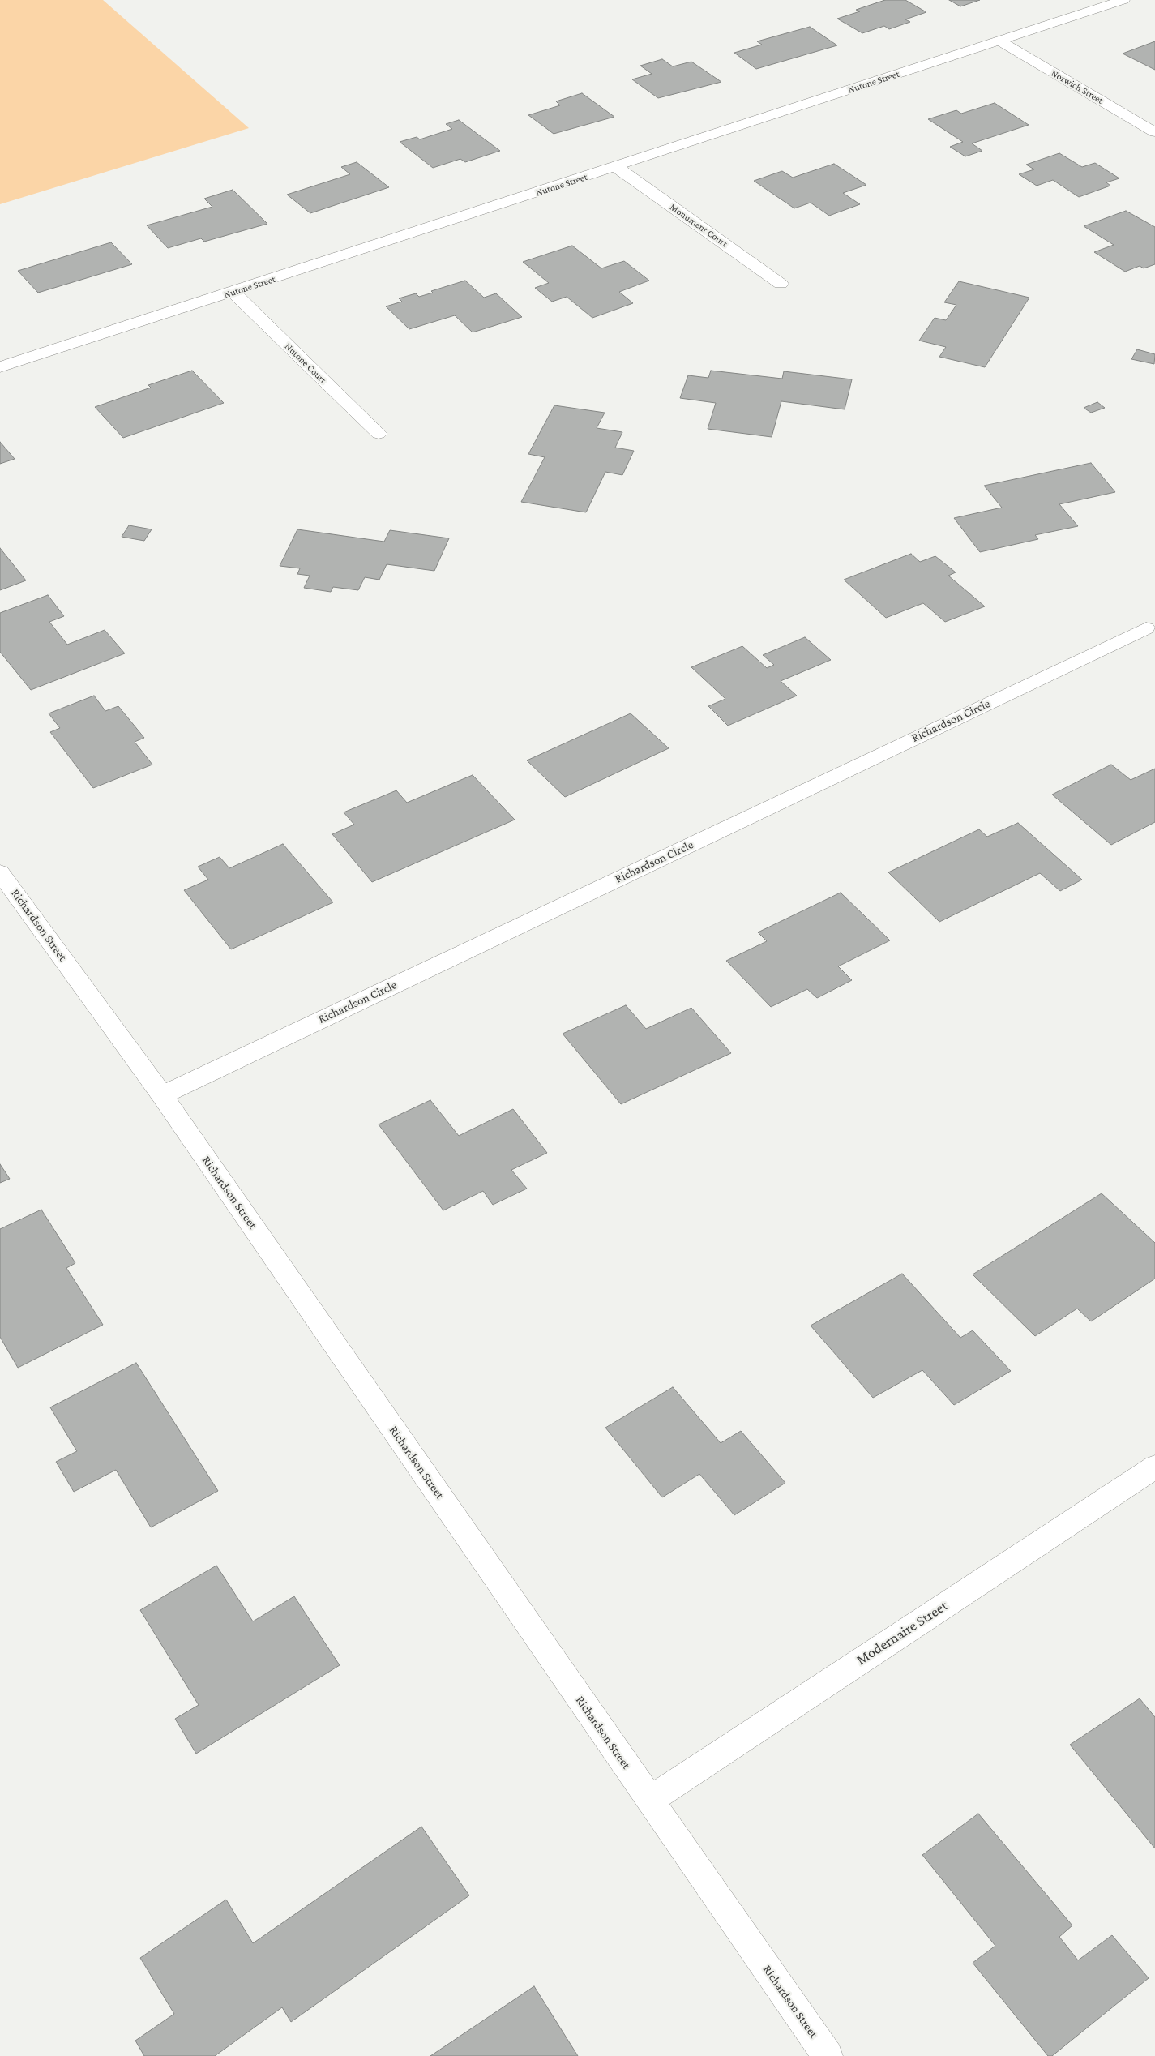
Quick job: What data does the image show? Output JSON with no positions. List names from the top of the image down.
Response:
{
  "streets": {
    "street": [
      "Nutone Street",
      "Norwich Street",
      "Monument Court",
      "Nutone Court",
      "Richardson Circle",
      "Richardson Street",
      "Modernaire Street"
    ]
  },
  "crossings": [
    ["Nutone Street", "Norwich Street"],
    ["Nutone Street", "Monument Court"],
    ["Nutone Street", "Nutone Court"],
    ["Richardson Circle", "Richardson Street"],
    ["Richardson Street", "Modernaire Street"]
  ]
}
